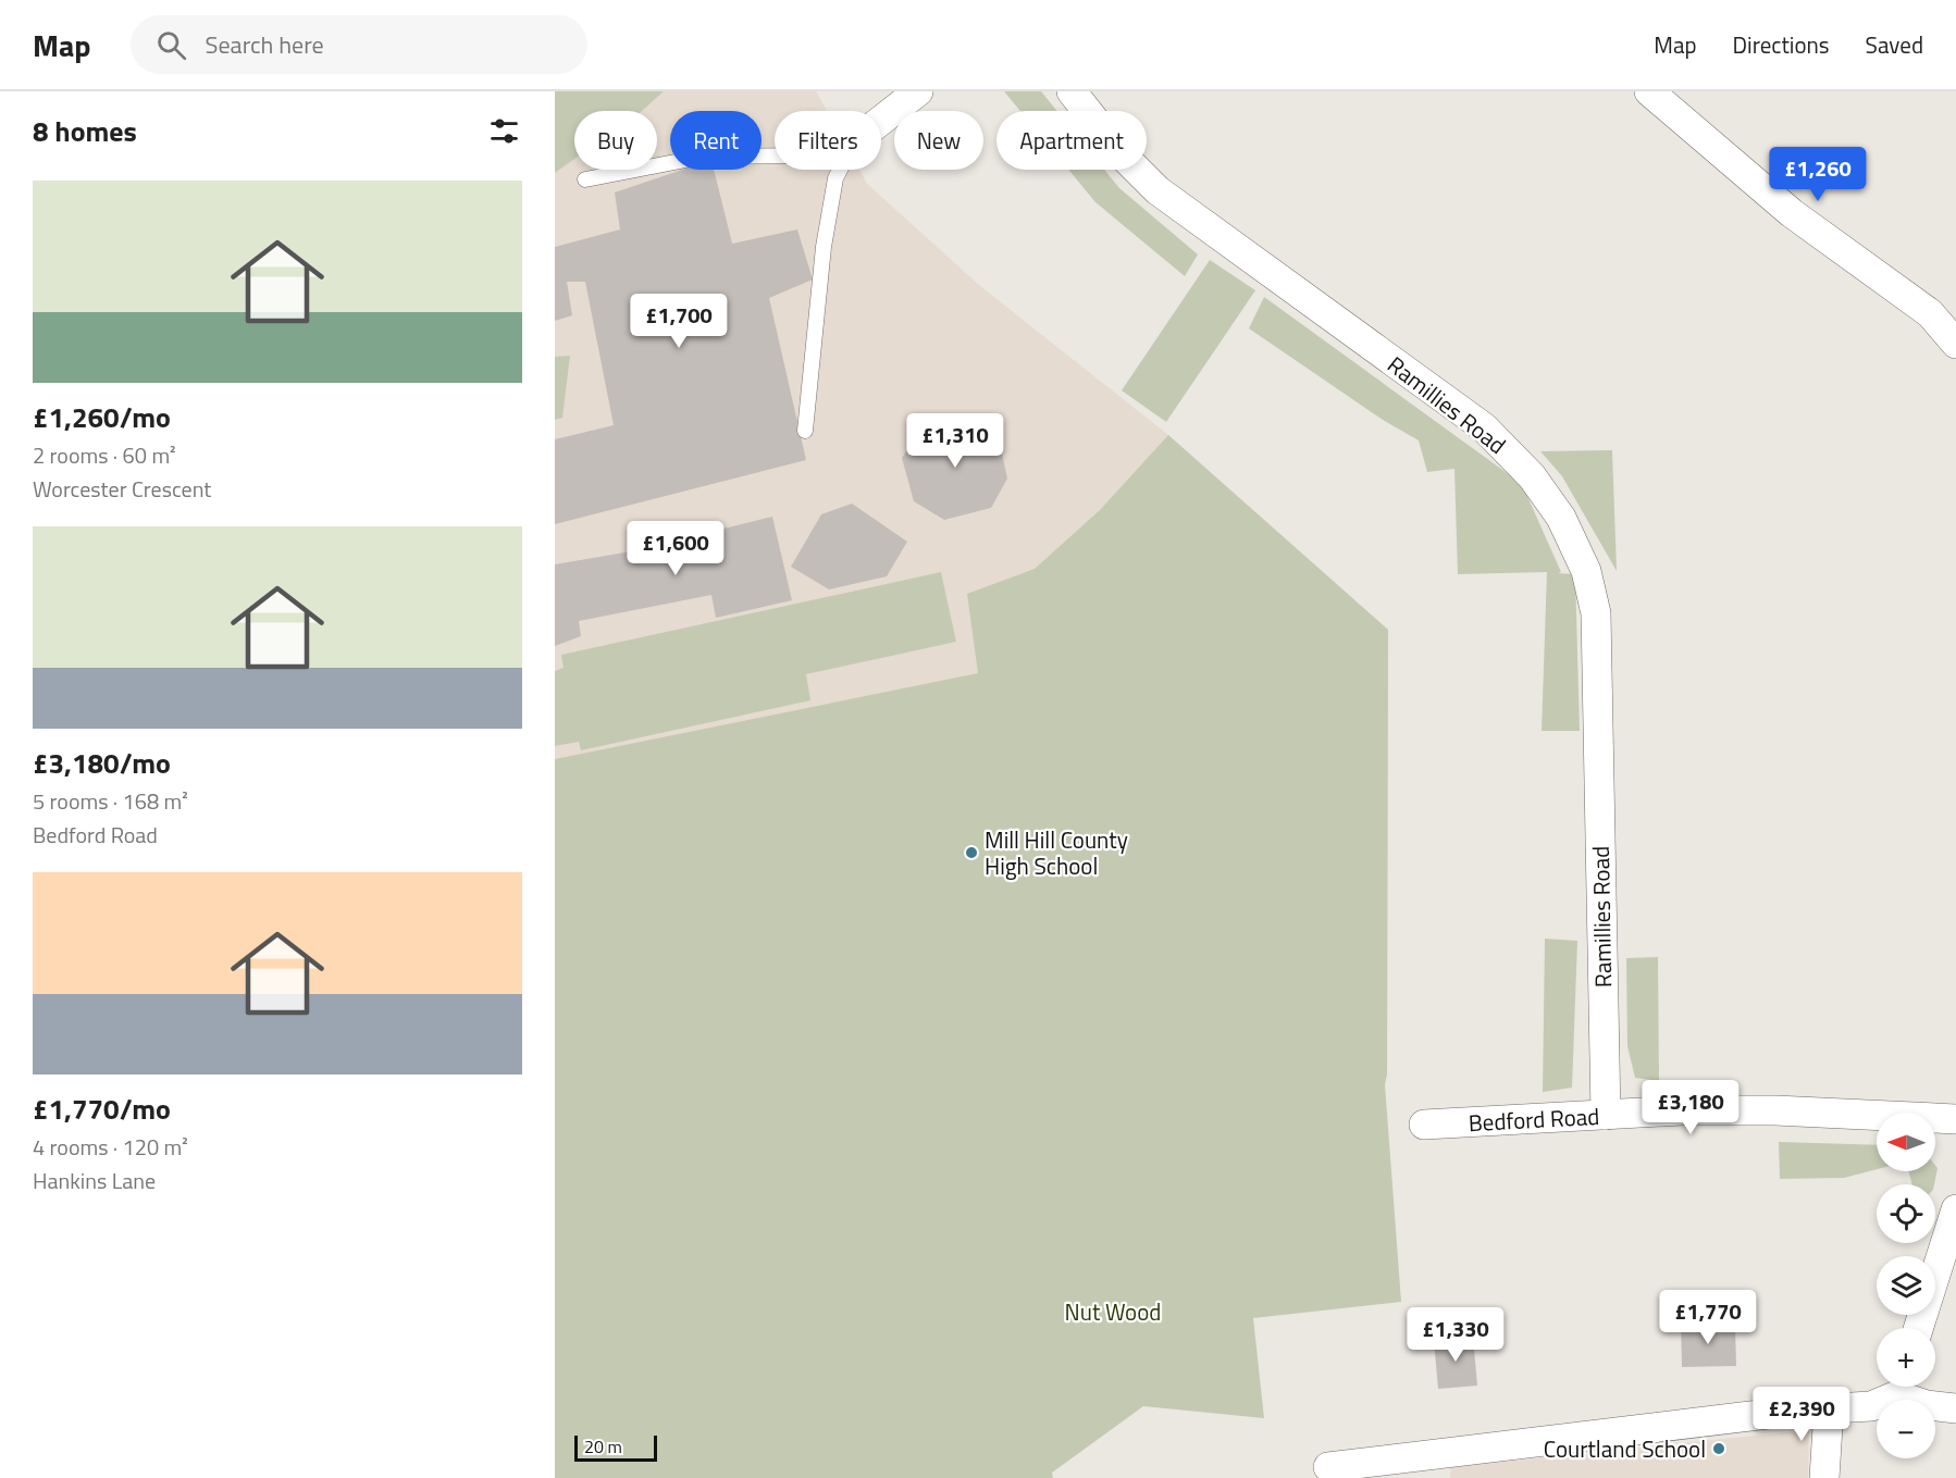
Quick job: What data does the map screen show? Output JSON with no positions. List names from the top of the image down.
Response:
{
  "streets": {
    "street": ["Ramillies Road", "Bedford Road"]
  },
  "crossings": [
    ["Ramillies Road", "Bedford Road"]
  ],
  "parks": ["Nut Wood"],
  "places": ["Mill Hill County High School", "Courtland School"],
  "scale_bar": "20 m",
  "north": "left",
  "page": {
    "header": "Map",
    "search": "Search here",
    "nav": ["Map", "Directions", "Saved"],
    "heading": "8 homes",
    "chip": [
      "Buy",
      "Rent",
      "Filters",
      "New",
      "Apartment"
    ],
    "price": [
      "£1,260",
      "£1,700",
      "£1,310",
      "£1,600",
      "£3,180",
      "£1,770",
      "£1,330",
      "£2,390"
    ],
    "list": [
      {
        "name": "£1,260/mo",
        "note": "2 rooms · 60 m² · Worcester Crescent"
      },
      {
        "name": "£3,180/mo",
        "note": "5 rooms · 168 m² · Bedford Road"
      },
      {
        "name": "£1,770/mo",
        "note": "4 rooms · 120 m² · Hankins Lane"
      }
    ],
    "map_buttons": ["+", "−"],
    "scale": "20 m"
  }
}
